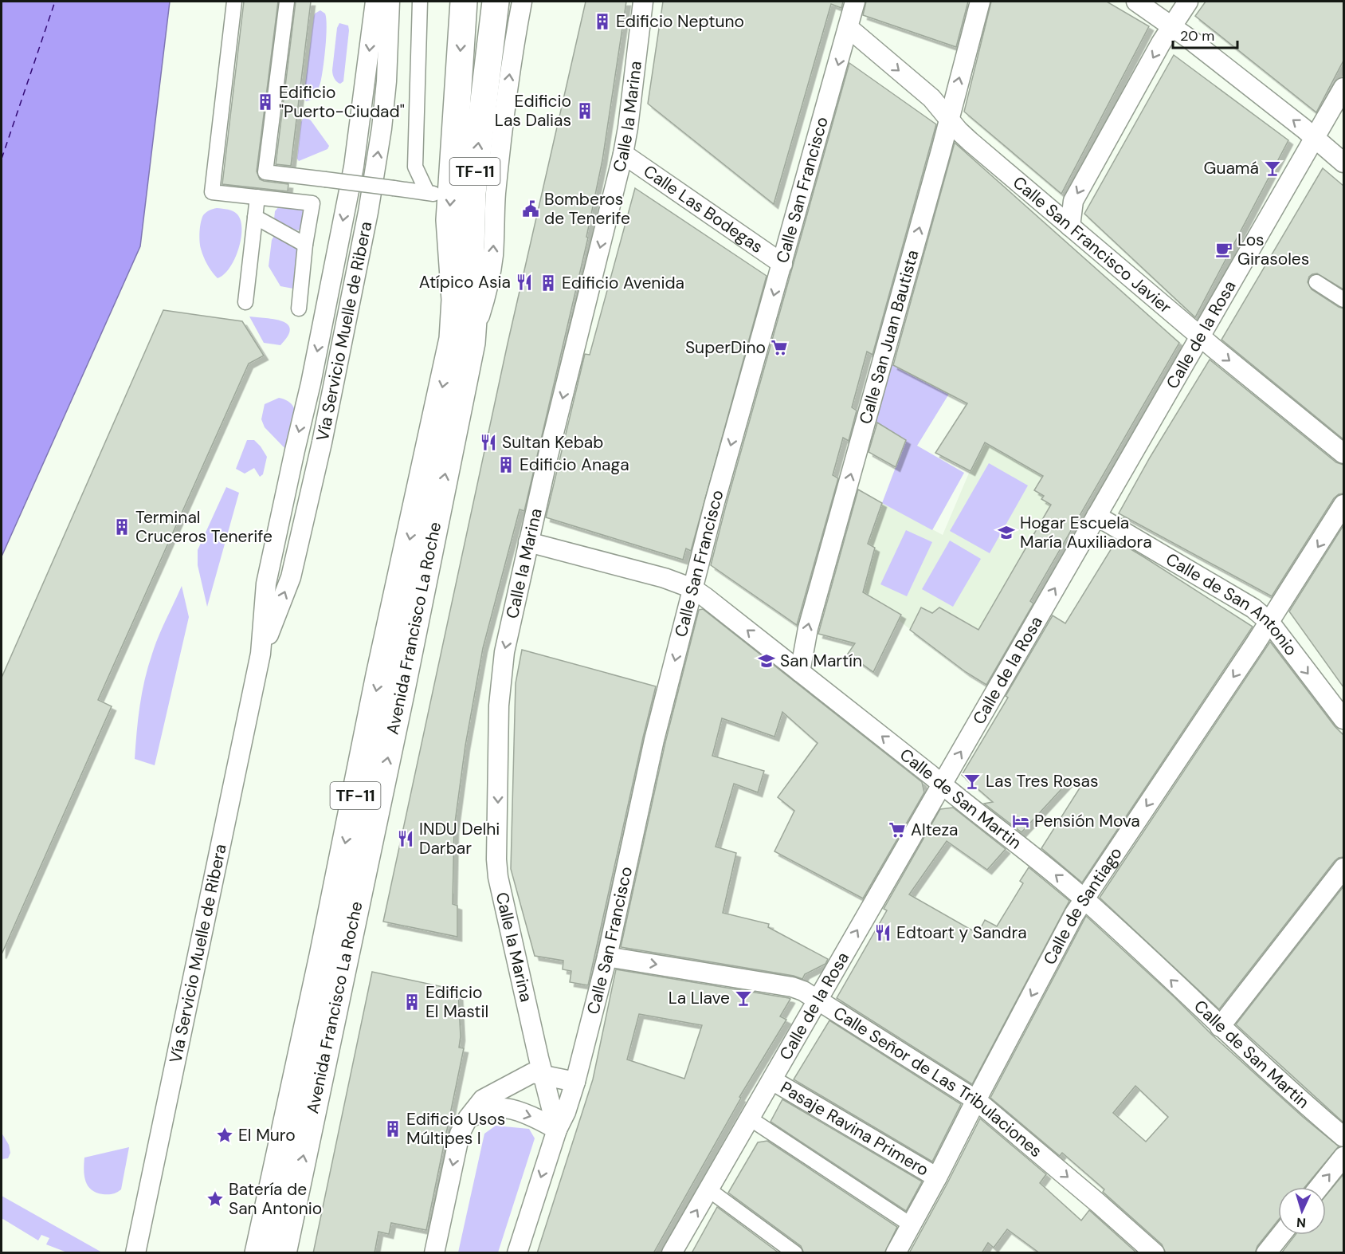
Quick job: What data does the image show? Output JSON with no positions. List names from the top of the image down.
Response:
{
  "streets": {
    "main road": ["TF-11", "Avenida Francisco La Roche"],
    "street": [
      "Calle la Marina",
      "Calle San Francisco",
      "Calle Las Bodegas",
      "Calle San Francisco Javier",
      "Vía Servicio Muelle de Ribera",
      "Calle de la Rosa",
      "Calle San Juan Bautista",
      "Calle de San Antonio",
      "Calle de San Martin",
      "Calle de Santiago",
      "Calle Señor de Las Tribulaciones",
      "Pasaje Ravina Primero"
    ]
  },
  "crossings": [
    ["Calle la Marina", "Calle San Francisco"],
    ["Calle la Marina", "Calle Las Bodegas"],
    ["Calle la Marina", "Calle de San Martin"],
    ["TF-11", "Avenida Francisco La Roche"],
    ["Calle San Francisco", "Calle Las Bodegas"],
    ["Calle San Francisco", "Calle San Francisco Javier"],
    ["Calle San Francisco", "Calle de San Martin"],
    ["Calle San Francisco", "Calle Señor de Las Tribulaciones"],
    ["Calle San Francisco Javier", "Calle de la Rosa"],
    ["Calle San Francisco Javier", "Calle San Juan Bautista"],
    ["Calle de la Rosa", "Calle de San Antonio"],
    ["Calle de la Rosa", "Calle de San Martin"],
    ["Calle de la Rosa", "Calle Señor de Las Tribulaciones"],
    ["Calle de la Rosa", "Pasaje Ravina Primero"],
    ["Calle San Juan Bautista", "Calle de San Martin"],
    ["Calle de San Antonio", "Calle de Santiago"],
    ["Calle de San Martin", "Calle de Santiago"],
    ["Calle de Santiago", "Calle Señor de Las Tribulaciones"],
    ["Calle de Santiago", "Pasaje Ravina Primero"]
  ],
  "one_way": [
    "Calle la Marina",
    "Calle San Francisco",
    "Calle San Francisco Javier",
    "Calle de la Rosa",
    "Calle San Juan Bautista",
    "Calle de San Antonio",
    "Calle de San Martin",
    "Calle de Santiago",
    "Calle Señor de Las Tribulaciones"
  ],
  "places": {
    "building": [
      "Edificio Neptuno",
      "Edificio \"Puerto-Ciudad\"",
      "Edificio Las Dalias",
      "Edificio Avenida",
      "Edificio Anaga",
      "Terminal Cruceros Tenerife",
      "Edificio El Mastil",
      "Edificio Usos Múltipes I"
    ],
    "bar": ["Guamá", "Las Tres Rosas", "La Llave"],
    "public building": ["Bomberos de Tenerife"],
    "cafe": ["Los Girasoles"],
    "restaurant": [
      "Atípico Asia",
      "Sultan Kebab",
      "INDU Delhi Darbar",
      "Edtoart y Sandra"
    ],
    "supermarket": ["SuperDino", "Alteza"],
    "school or university": ["Hogar Escuela María Auxiliadora", "San Martín"],
    "hotel": ["Pensión Mova"],
    "place": ["El Muro", "Batería de San Antonio"]
  },
  "scale_bar": "20 m",
  "north": "bottom"
}
